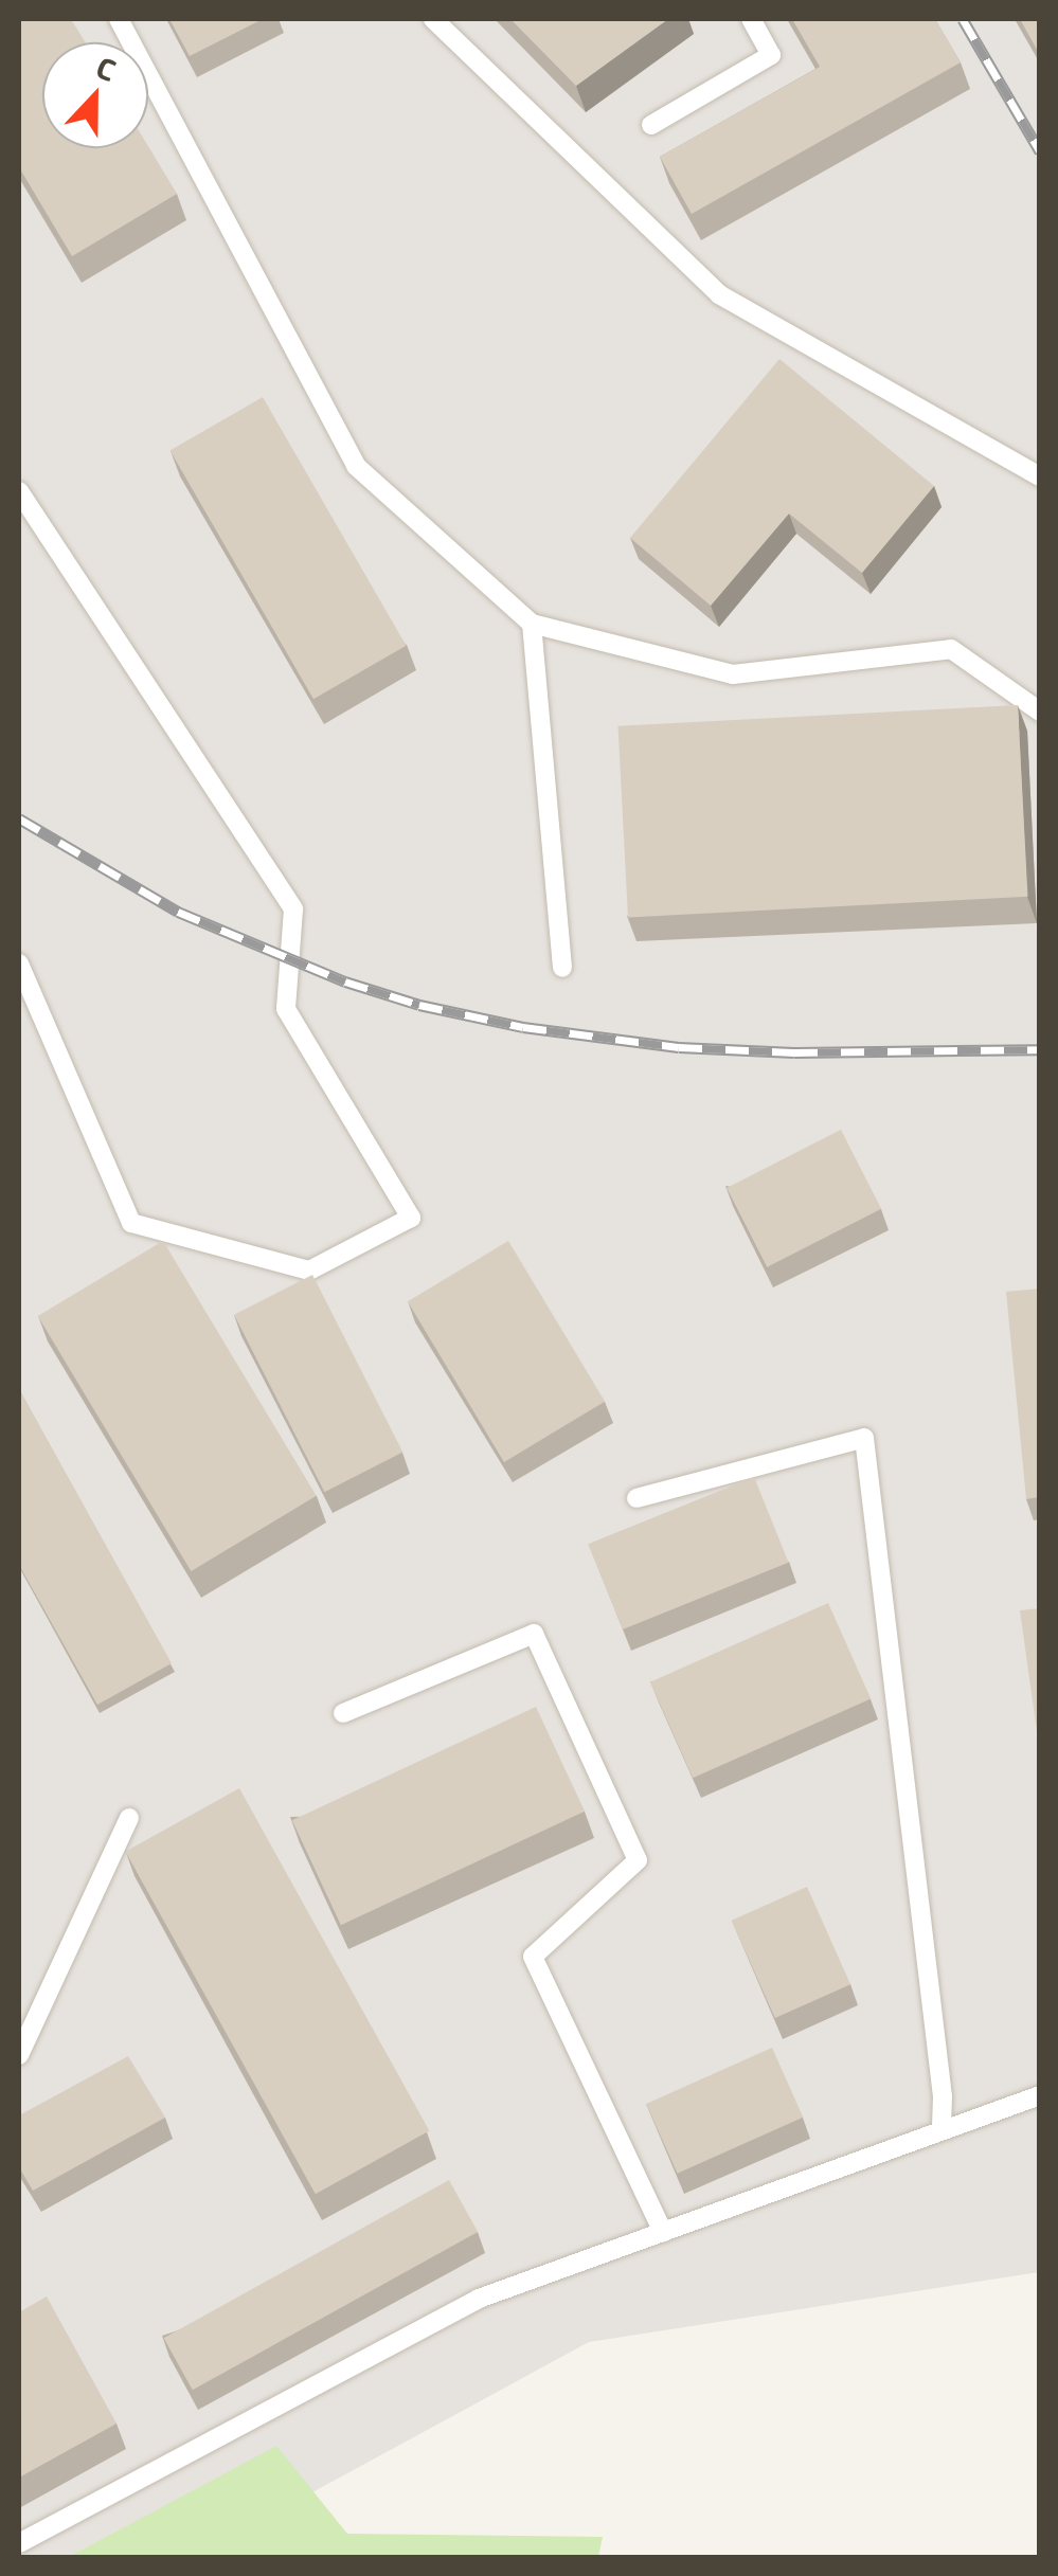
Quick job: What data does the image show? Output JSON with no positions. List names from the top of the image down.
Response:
{
  "north": "top"
}
